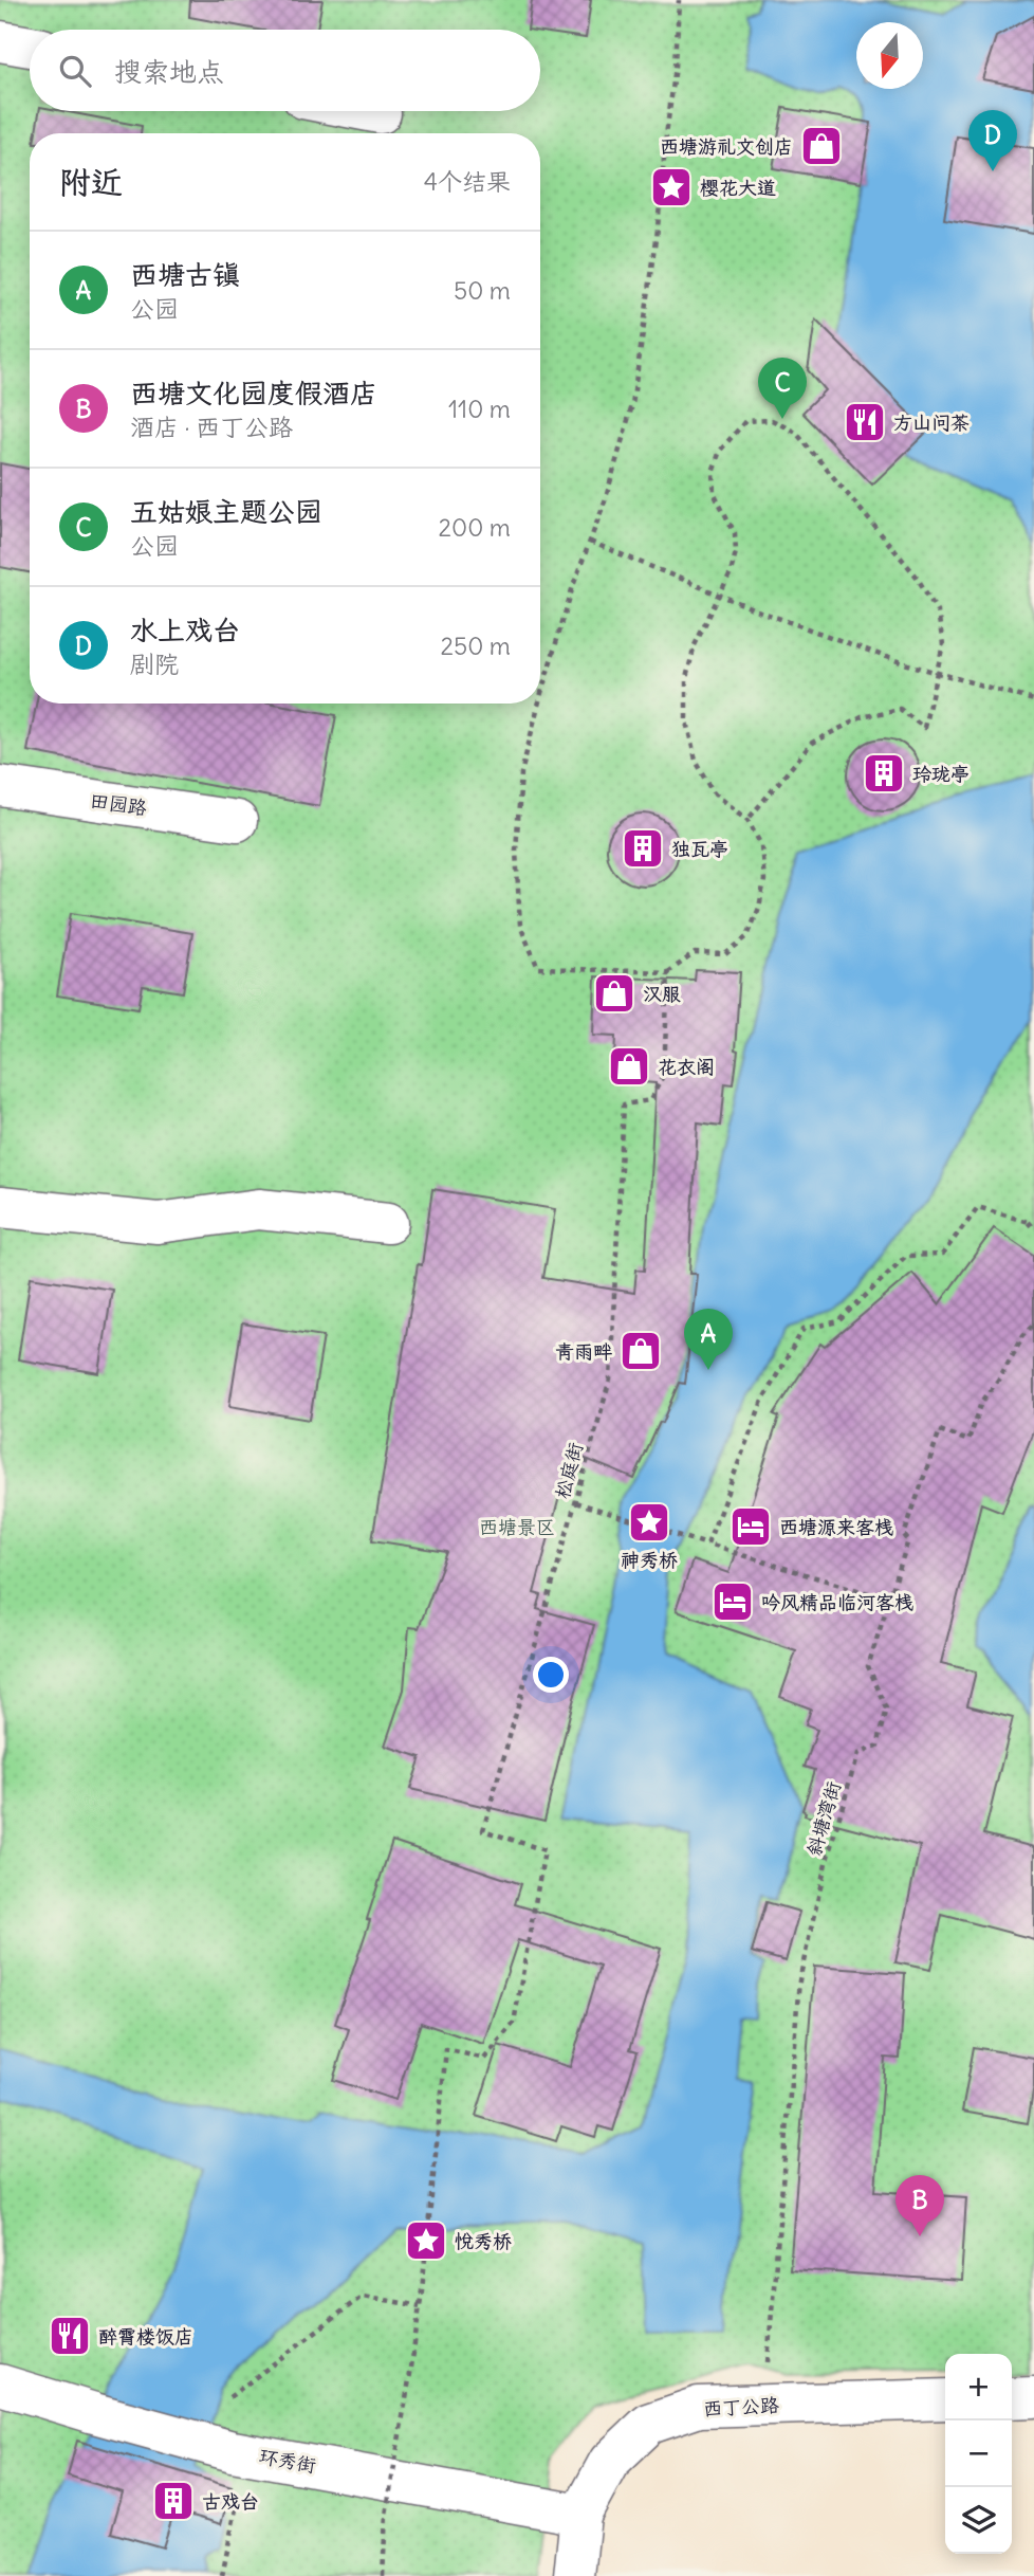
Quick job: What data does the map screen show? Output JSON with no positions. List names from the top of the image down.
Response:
{
  "streets": {
    "street": ["田园路", "西丁公路", "环秀街"],
    "path": ["松庭街", "斜塘湾街"]
  },
  "crossings": [
    ["斜塘湾街", "西丁公路"],
    ["西丁公路", "环秀街"]
  ],
  "parks": ["西塘景区"],
  "places": {
    "shop": [
      "西塘游礼文创店",
      "汉服",
      "花衣阁",
      "青雨畔"
    ],
    "place": ["樱花大道", "神秀桥", "悦秀桥"],
    "restaurant": ["方山问茶", "醉霄楼饭店"],
    "building": ["玲珑亭", "独瓦亭", "古戏台"],
    "hotel": ["西塘源来客栈", "吟风精品临河客栈"]
  },
  "north": "bottom",
  "page": {
    "search": "搜索地点",
    "pins": [
      "D",
      "C",
      "A",
      "B"
    ],
    "heading": ["附近", "4个结果"],
    "list": [
      {
        "mark": "A",
        "name": "西塘古镇",
        "note": "公园",
        "value": "50 m"
      },
      {
        "mark": "B",
        "name": "西塘文化园度假酒店",
        "note": "酒店 · 西丁公路",
        "value": "110 m"
      },
      {
        "mark": "C",
        "name": "五姑娘主题公园",
        "note": "公园",
        "value": "200 m"
      },
      {
        "mark": "D",
        "name": "水上戏台",
        "note": "剧院",
        "value": "250 m"
      }
    ],
    "map_buttons": ["+", "−"]
  }
}
